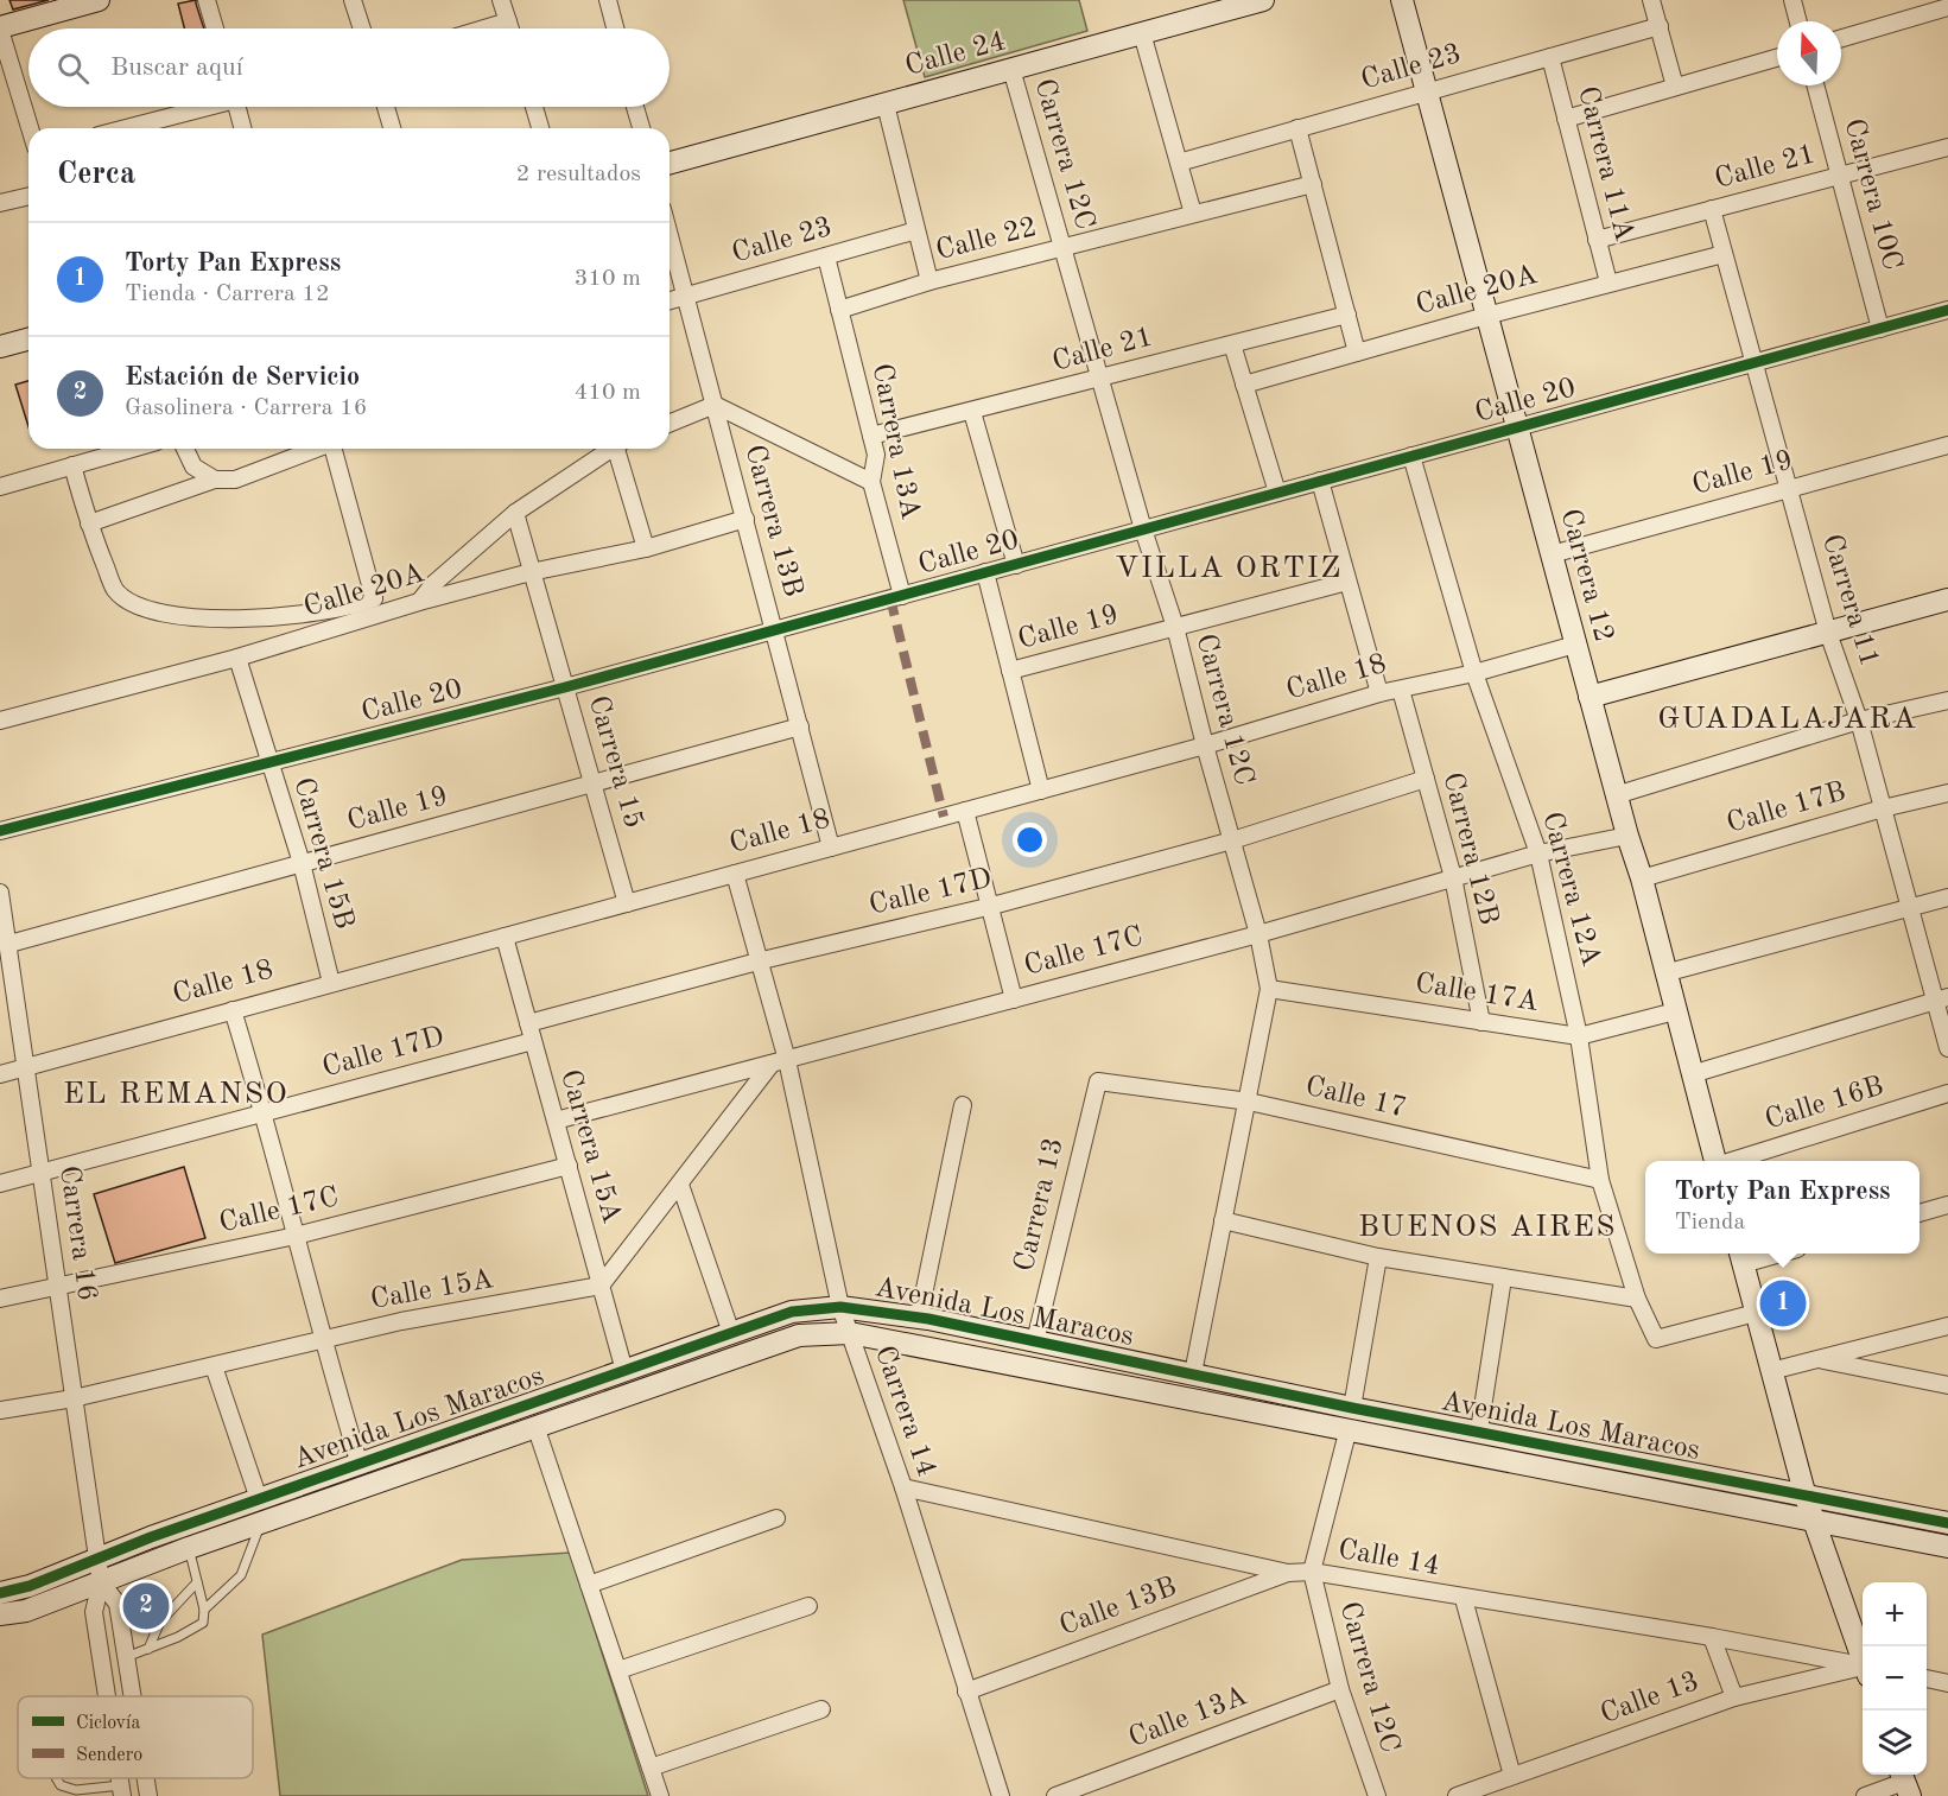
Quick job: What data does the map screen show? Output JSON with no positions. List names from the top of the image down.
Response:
{
  "streets": {
    "street": [
      "Calle 24",
      "Calle 23",
      "Carrera 12C",
      "Carrera 11A",
      "Calle 21",
      "Carrera 10C",
      "Calle 22",
      "Calle 20A",
      "Calle 20",
      "Carrera 13A",
      "Calle 19",
      "Carrera 13B",
      "Carrera 12",
      "Carrera 11",
      "Calle 18",
      "Carrera 15",
      "Calle 17B",
      "Carrera 12B",
      "Carrera 15B",
      "Carrera 12A",
      "Calle 17D",
      "Calle 17C",
      "Calle 17A",
      "Calle 17",
      "Calle 16B",
      "Carrera 15A",
      "Carrera 13",
      "Carrera 16",
      "Calle 15A",
      "Avenida Los Maracos",
      "Carrera 14",
      "Calle 14",
      "Calle 13B",
      "Calle 13",
      "Calle 13A"
    ]
  },
  "crossings": [
    ["Calle 24", "Carrera 12C"],
    ["Calle 23", "Carrera 11A"],
    ["Calle 23", "Carrera 13A"],
    ["Calle 23", "Carrera 13B"],
    ["Calle 23", "Carrera 12"],
    ["Carrera 12C", "Calle 21"],
    ["Carrera 12C", "Calle 22"],
    ["Carrera 12C", "Calle 20"],
    ["Carrera 12C", "Calle 19"],
    ["Carrera 12C", "Calle 18"],
    ["Carrera 12C", "Calle 17D"],
    ["Carrera 12C", "Calle 17C"],
    ["Carrera 12C", "Calle 17A"],
    ["Carrera 12C", "Calle 17"],
    ["Carrera 12C", "Avenida Los Maracos"],
    ["Carrera 12C", "Calle 14"],
    ["Carrera 12C", "Calle 13A"],
    ["Carrera 11A", "Calle 21"],
    ["Carrera 11A", "Calle 20A"],
    ["Calle 21", "Carrera 10C"],
    ["Calle 21", "Carrera 13A"],
    ["Calle 21", "Carrera 11"],
    ["Carrera 10C", "Calle 20"],
    ["Calle 22", "Carrera 13A"],
    ["Calle 20A", "Carrera 13B"],
    ["Calle 20A", "Carrera 12"],
    ["Calle 20A", "Carrera 11"],
    ["Calle 20A", "Carrera 15"],
    ["Calle 20A", "Carrera 15B"],
    ["Calle 20", "Carrera 13A"],
    ["Calle 20", "Carrera 13B"],
    ["Calle 20", "Carrera 12"],
    ["Calle 20", "Carrera 11"],
    ["Calle 20", "Carrera 15"],
    ["Calle 20", "Carrera 15B"],
    ["Calle 20", "Carrera 12A"],
    ["Calle 19", "Carrera 13B"],
    ["Calle 19", "Carrera 12"],
    ["Calle 19", "Carrera 11"],
    ["Calle 19", "Carrera 15"],
    ["Calle 19", "Carrera 15B"],
    ["Calle 19", "Carrera 16"],
    ["Carrera 13B", "Calle 18"],
    ["Carrera 12", "Calle 18"],
    ["Carrera 12", "Calle 17B"],
    ["Carrera 12", "Calle 17C"],
    ["Carrera 12", "Calle 17A"],
    ["Carrera 11", "Calle 17B"],
    ["Calle 18", "Carrera 15"],
    ["Calle 18", "Carrera 12B"],
    ["Calle 18", "Carrera 15B"],
    ["Calle 18", "Carrera 12A"],
    ["Calle 18", "Carrera 15A"],
    ["Calle 18", "Carrera 16"],
    ["Calle 18", "Carrera 14"],
    ["Carrera 12B", "Calle 17D"],
    ["Carrera 12B", "Calle 17C"],
    ["Carrera 12B", "Calle 17A"],
    ["Carrera 12A", "Calle 17C"],
    ["Carrera 12A", "Calle 17A"],
    ["Carrera 12A", "Calle 17"],
    ["Calle 17D", "Carrera 15A"],
    ["Calle 17D", "Carrera 16"],
    ["Calle 17D", "Carrera 14"],
    ["Calle 17C", "Carrera 15A"],
    ["Calle 17C", "Carrera 16"],
    ["Calle 17C", "Carrera 14"],
    ["Calle 17", "Carrera 13"],
    ["Carrera 15A", "Calle 15A"],
    ["Carrera 15A", "Avenida Los Maracos"],
    ["Carrera 13", "Avenida Los Maracos"],
    ["Carrera 16", "Calle 15A"],
    ["Carrera 16", "Avenida Los Maracos"],
    ["Avenida Los Maracos", "Carrera 14"],
    ["Carrera 14", "Calle 14"],
    ["Carrera 14", "Calle 13B"],
    ["Calle 14", "Calle 13B"]
  ],
  "districts": [
    "VILLA ORTIZ",
    "GUADALAJARA",
    "EL REMANSO",
    "BUENOS AIRES"
  ],
  "legend": ["Ciclovía", "Sendero"],
  "north": "top",
  "page": {
    "search": "Buscar aquí",
    "heading": ["Cerca", "2 resultados"],
    "list": [
      {
        "mark": "1",
        "name": "Torty Pan Express",
        "note": "Tienda · Carrera 12",
        "value": "310 m"
      },
      {
        "mark": "2",
        "name": "Estación de Servicio",
        "note": "Gasolinera · Carrera 16",
        "value": "410 m"
      }
    ],
    "popup": ["Torty Pan Express", "Tienda"],
    "pins": ["1", "2"],
    "map_buttons": ["+", "−"]
  }
}
